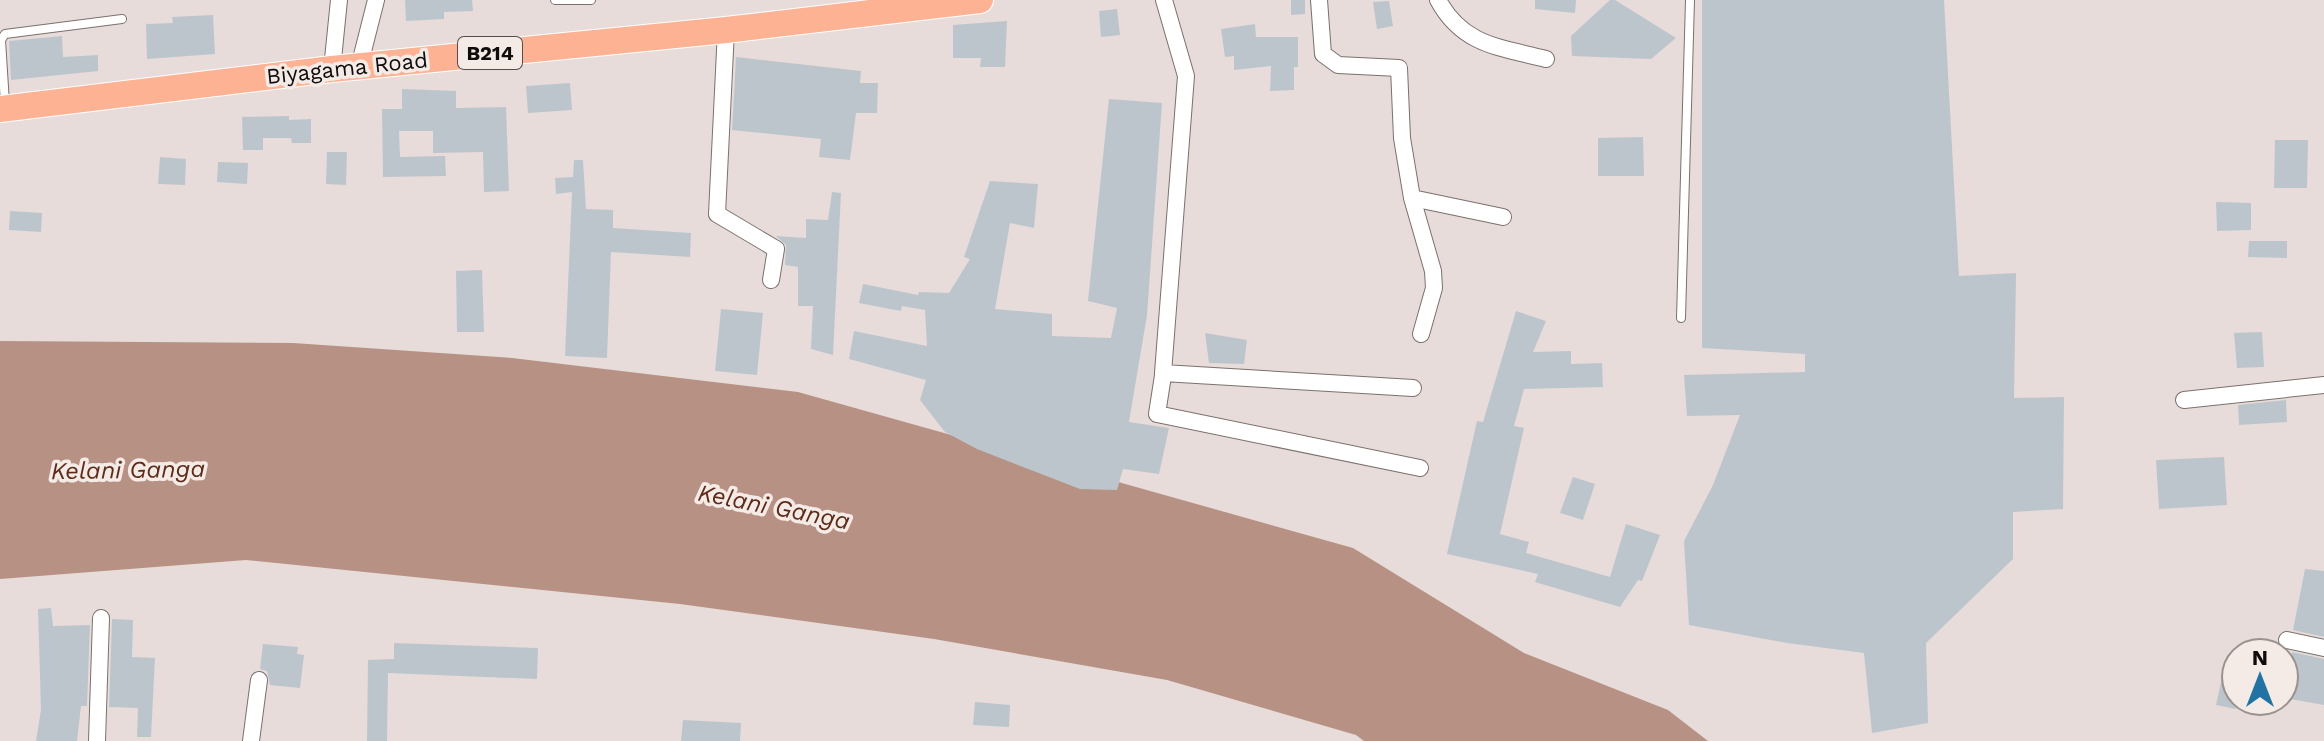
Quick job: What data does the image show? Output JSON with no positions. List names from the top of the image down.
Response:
{
  "streets": {
    "main road": ["B214", "Biyagama Road"]
  },
  "water": ["Kelani Ganga"],
  "north": "top"
}
